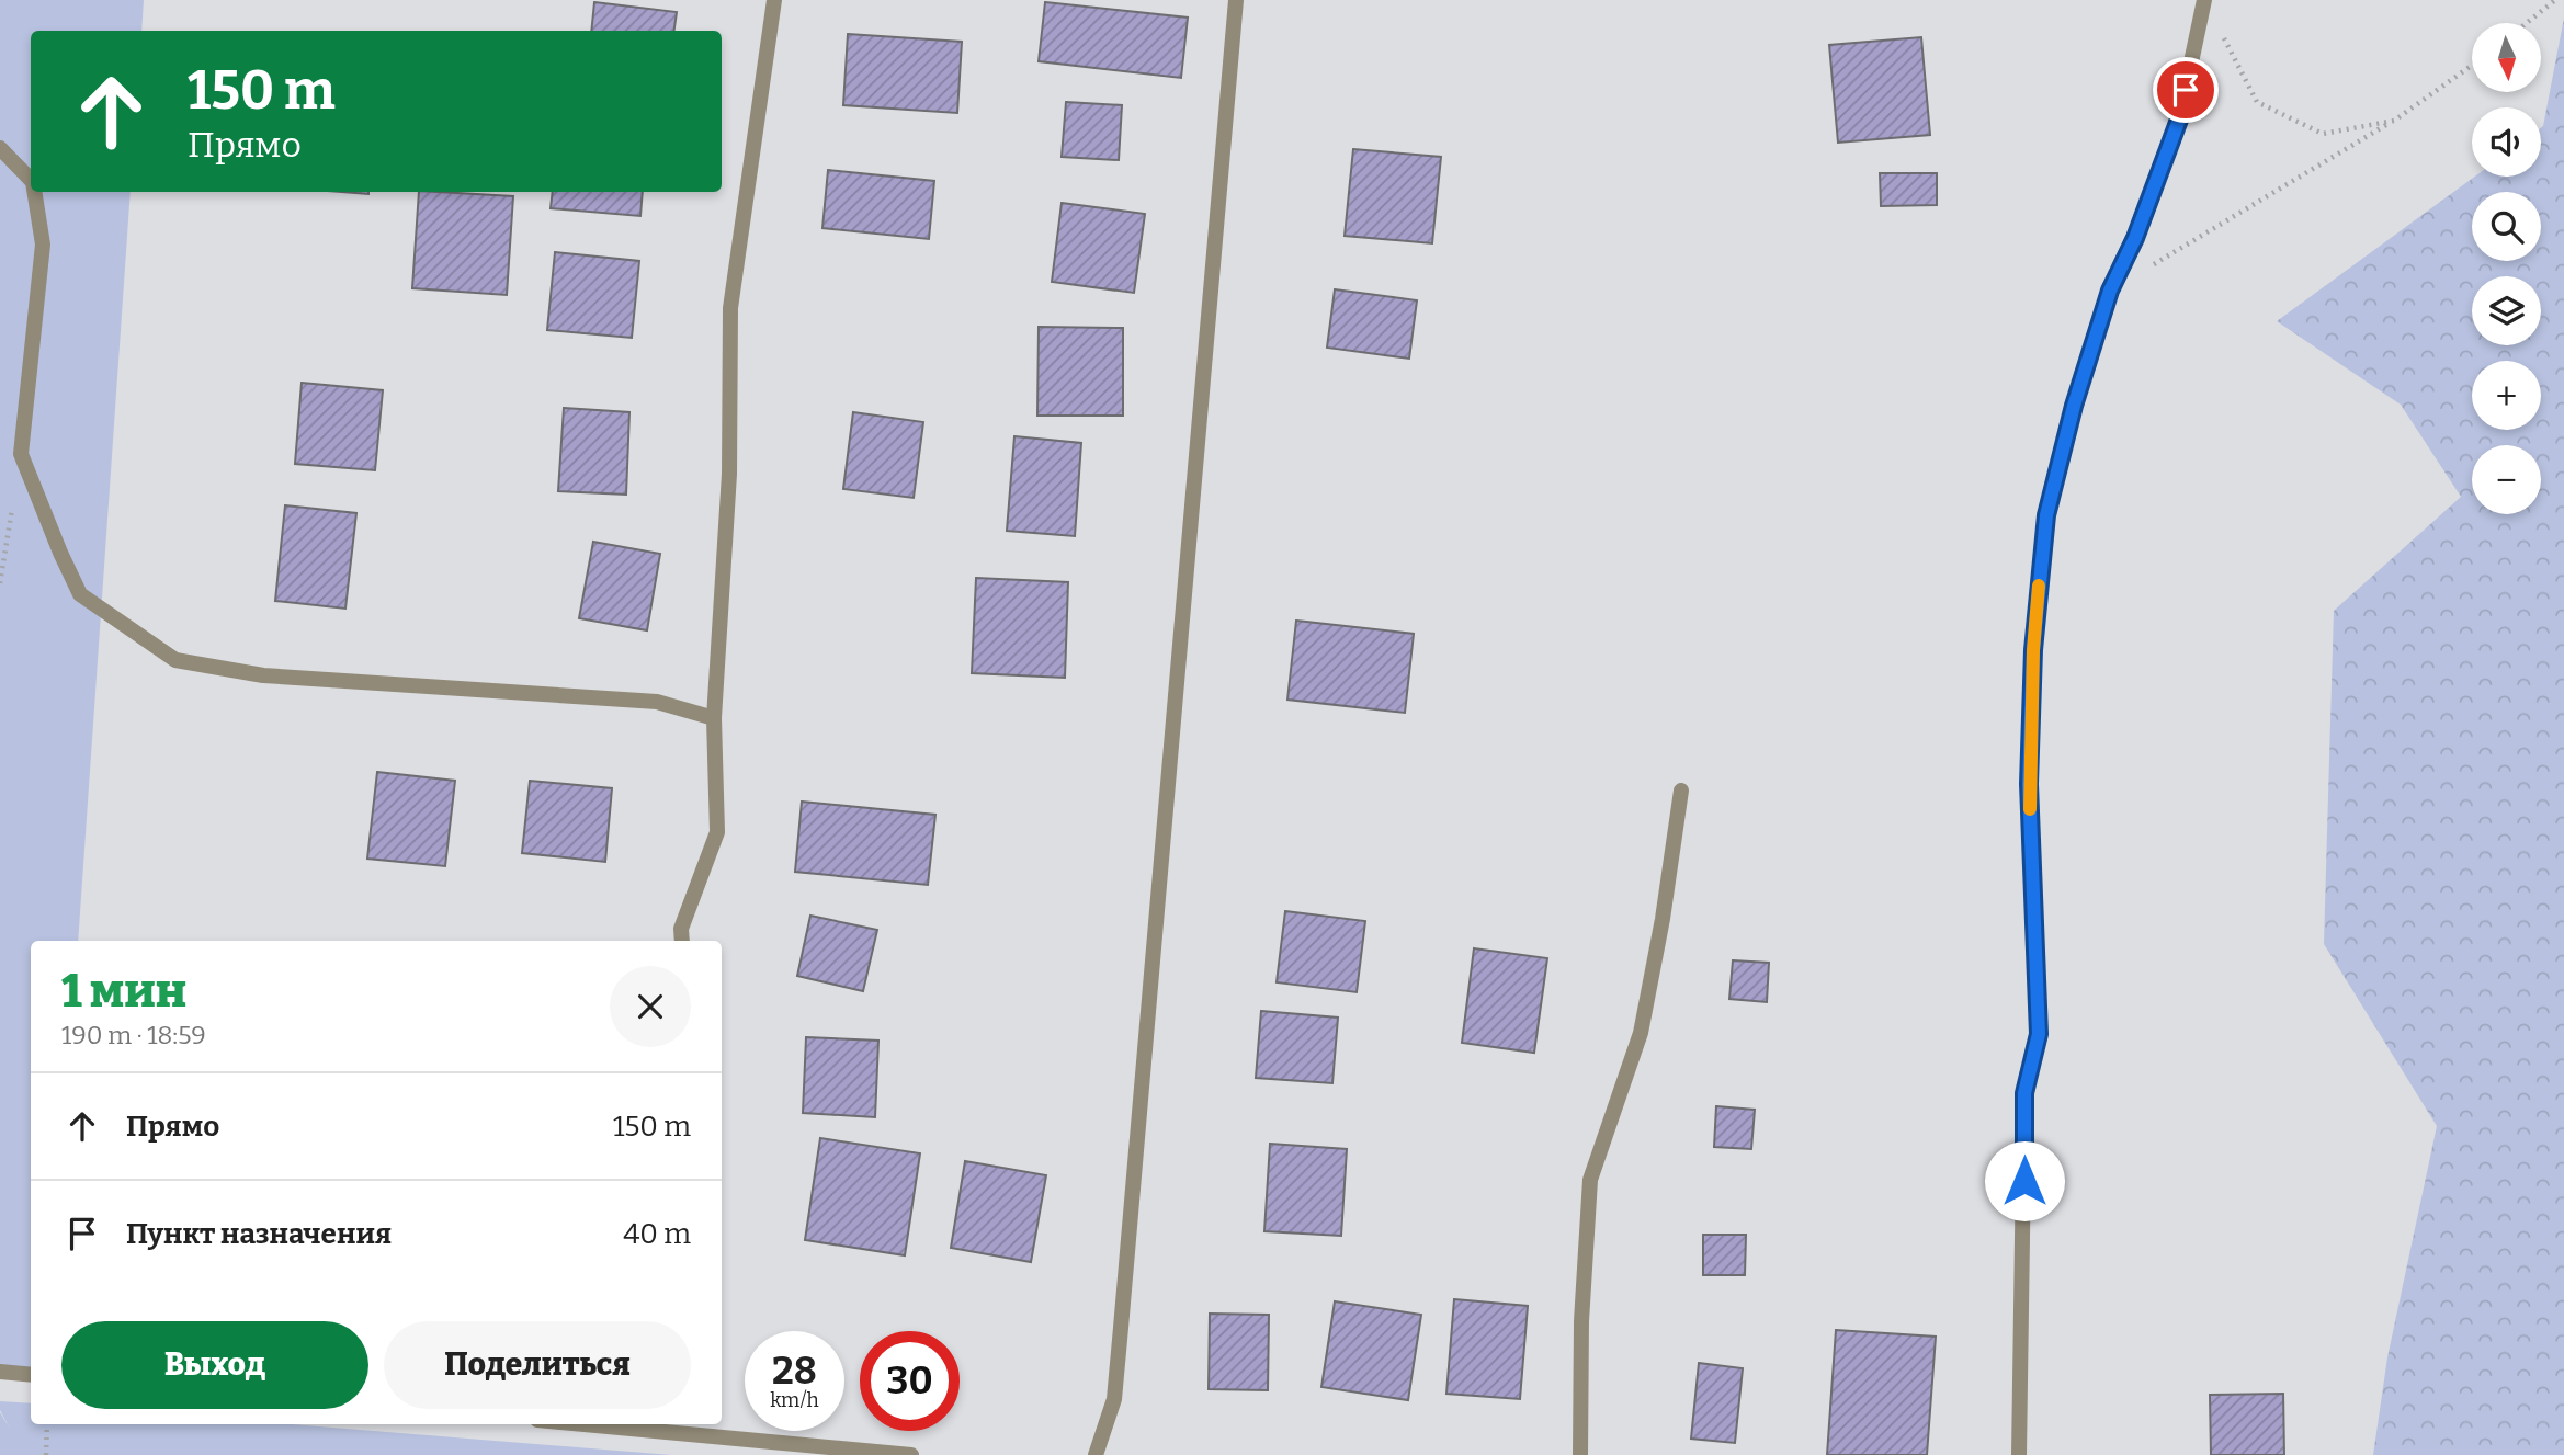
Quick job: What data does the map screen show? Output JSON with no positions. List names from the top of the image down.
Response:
{
  "north": "bottom",
  "page": {
    "map_buttons": ["+", "−"],
    "turn": ["150 m", "Прямо"],
    "heading": ["1 мин", "190 m · 18:59"],
    "list": [
      {
        "name": "Прямо",
        "value": "150 m"
      },
      {
        "name": "Пункт назначения",
        "value": "40 m"
      }
    ],
    "buttons": ["Выход", "Поделиться"],
    "speed": "28 km/h",
    "limit": "30"
  }
}
